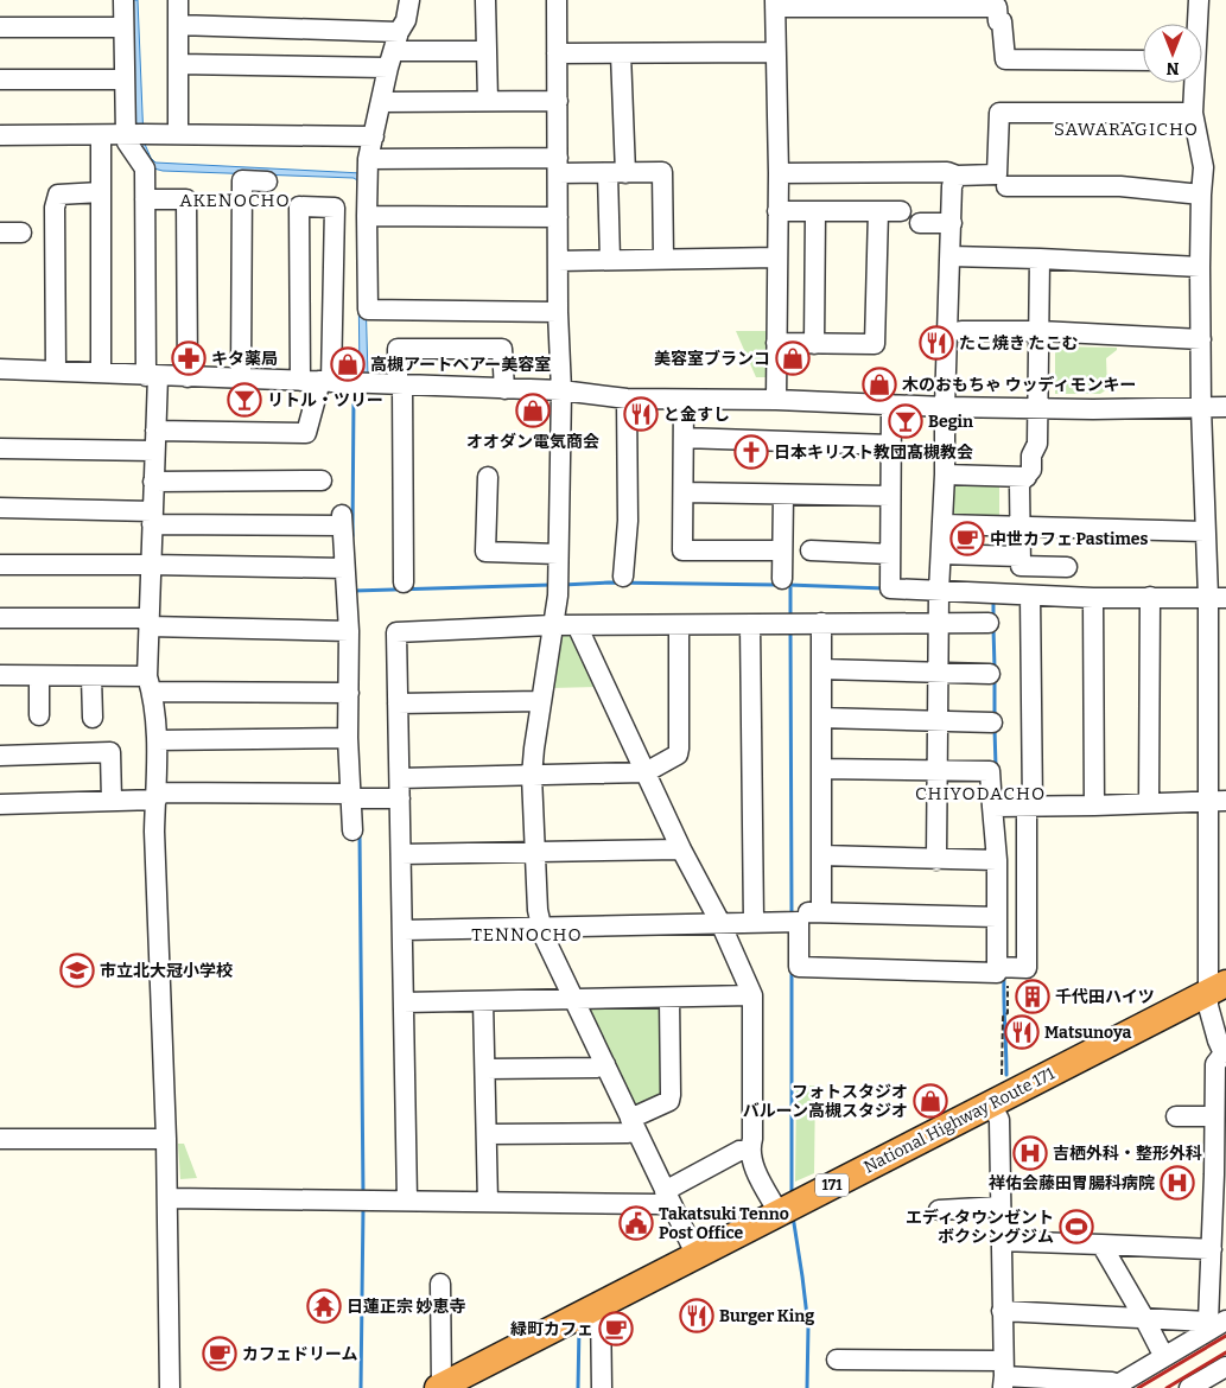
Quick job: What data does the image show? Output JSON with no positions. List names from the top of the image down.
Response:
{
  "streets": {
    "highway": ["National Highway Route 171", "171"]
  },
  "districts": [
    "SAWARAGICHO",
    "AKENOCHO",
    "CHIYODACHO",
    "TENNOCHO"
  ],
  "places": {
    "restaurant": [
      "たこ焼き たこむ",
      "と金すし",
      "Matsunoya",
      "Burger King"
    ],
    "pharmacy": ["キタ薬局"],
    "shop": [
      "美容室ブランコ",
      "高槻アートヘアー美容室",
      "木のおもちゃ ウッディモンキー",
      "オオダン電気商会",
      "フォトスタジオ バルーン高槻スタジオ"
    ],
    "bar": ["リトル・ツリー", "Begin"],
    "church": ["日本キリスト教団髙槻教会"],
    "cafe": ["中世カフェ Pastimes", "緑町カフェ", "カフェドリーム"],
    "school or university": ["市立北大冠小学校"],
    "building": ["千代田ハイツ"],
    "hospital": ["吉栖外科・整形外科", "祥佑会藤田胃腸科病院"],
    "public building": ["Takatsuki Tenno Post Office"],
    "sports": ["エディタウンゼント ボクシングジム"],
    "temple": ["日蓮正宗 妙恵寺"]
  },
  "north": "bottom"
}
